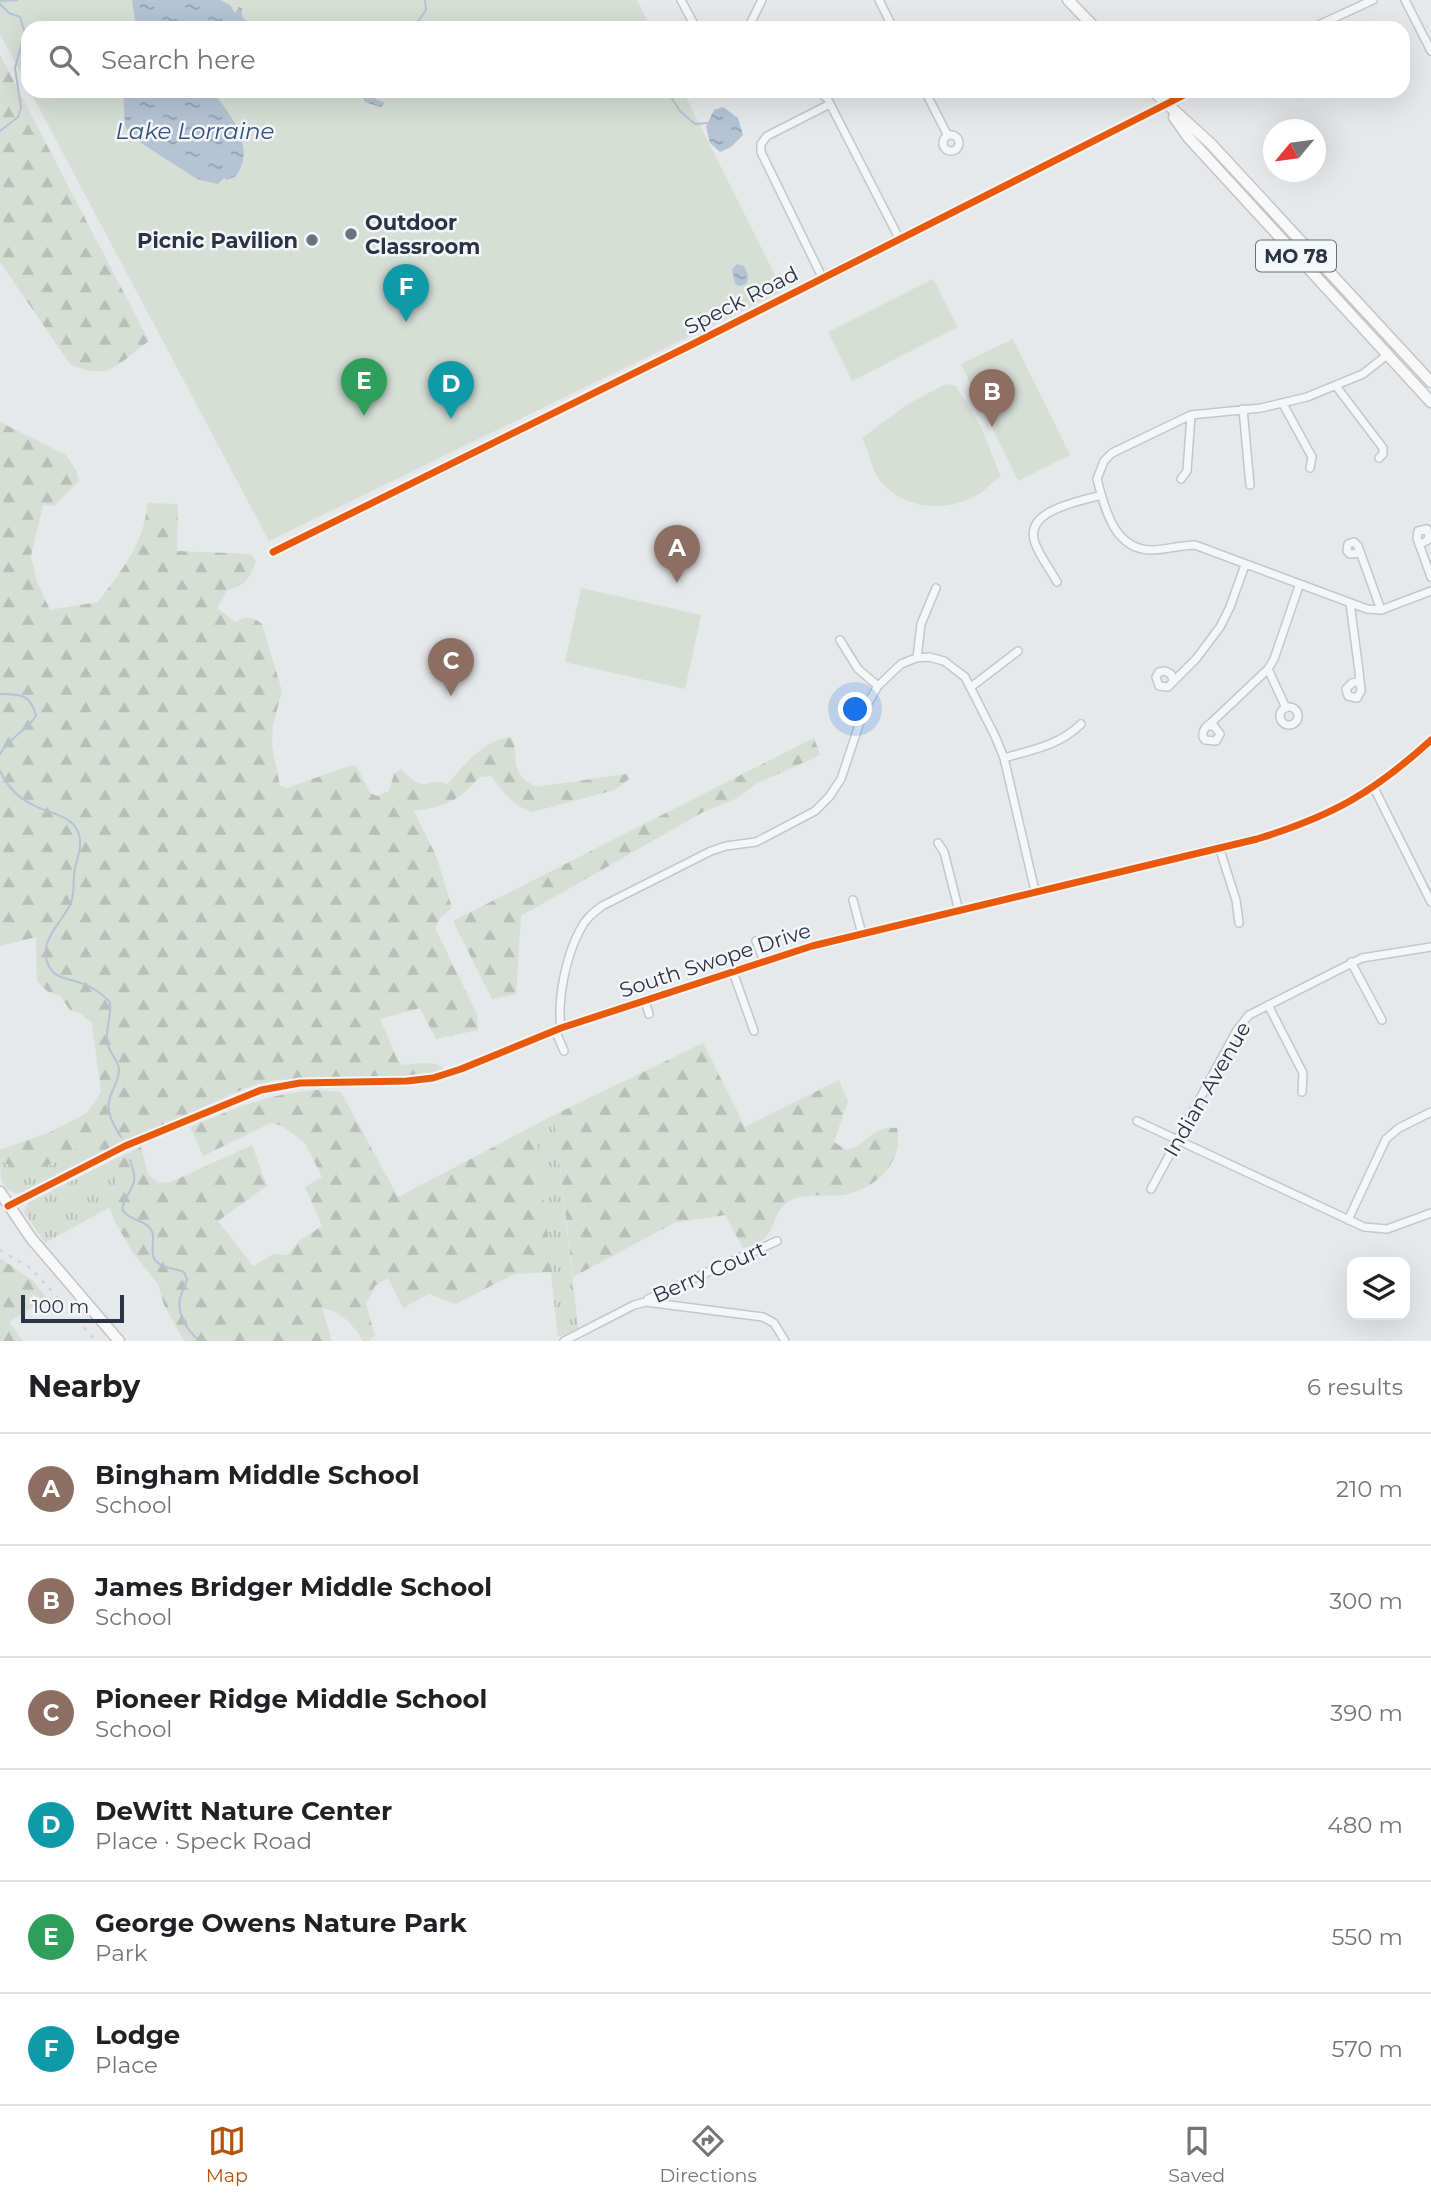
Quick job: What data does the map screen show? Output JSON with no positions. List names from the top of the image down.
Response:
{
  "streets": {
    "main road": ["MO 78"],
    "street": [
      "Speck Road",
      "South Swope Drive",
      "Indian Avenue",
      "Berry Court"
    ]
  },
  "crossings": [
    ["MO 78", "Speck Road"]
  ],
  "water": ["Lake Lorraine"],
  "places": ["Outdoor Classroom", "Picnic Pavilion"],
  "scale_bar": "100 m",
  "north": "bottom left",
  "page": {
    "search": "Search here",
    "pins": [
      "F",
      "E",
      "D",
      "B",
      "A",
      "C"
    ],
    "scale": "100 m",
    "heading": ["Nearby", "6 results"],
    "list": [
      {
        "mark": "A",
        "name": "Bingham Middle School",
        "note": "School",
        "value": "210 m"
      },
      {
        "mark": "B",
        "name": "James Bridger Middle School",
        "note": "School",
        "value": "300 m"
      },
      {
        "mark": "C",
        "name": "Pioneer Ridge Middle School",
        "note": "School",
        "value": "390 m"
      },
      {
        "mark": "D",
        "name": "DeWitt Nature Center",
        "note": "Place · Speck Road",
        "value": "480 m"
      },
      {
        "mark": "E",
        "name": "George Owens Nature Park",
        "note": "Park",
        "value": "550 m"
      },
      {
        "mark": "F",
        "name": "Lodge",
        "note": "Place",
        "value": "570 m"
      }
    ],
    "nav": ["Map", "Directions", "Saved"]
  }
}
